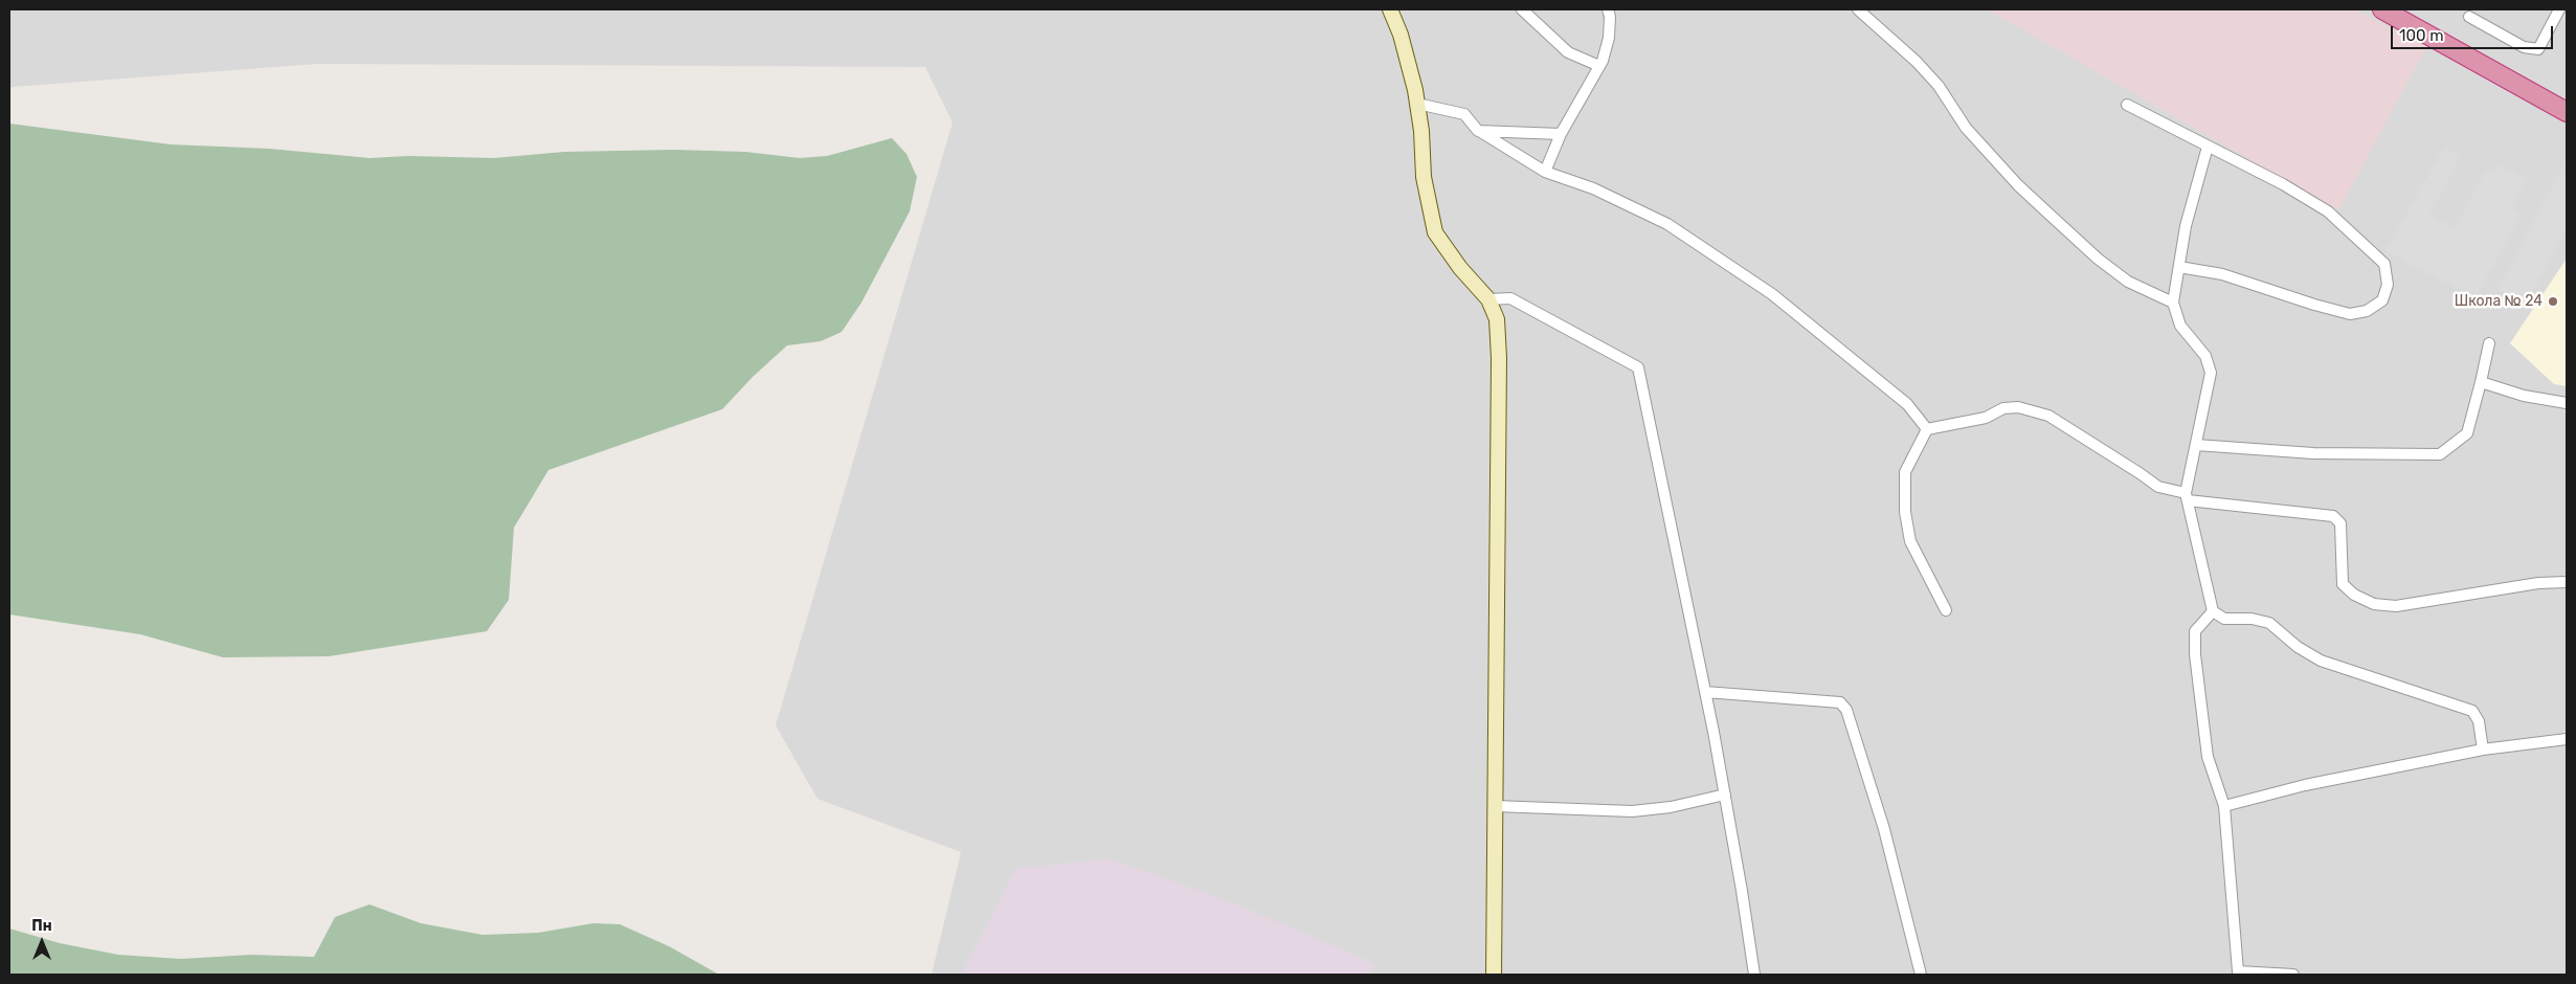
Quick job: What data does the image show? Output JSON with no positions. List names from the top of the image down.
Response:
{
  "places": ["Школа № 24"],
  "scale_bar": "100 m",
  "north": "top"
}
